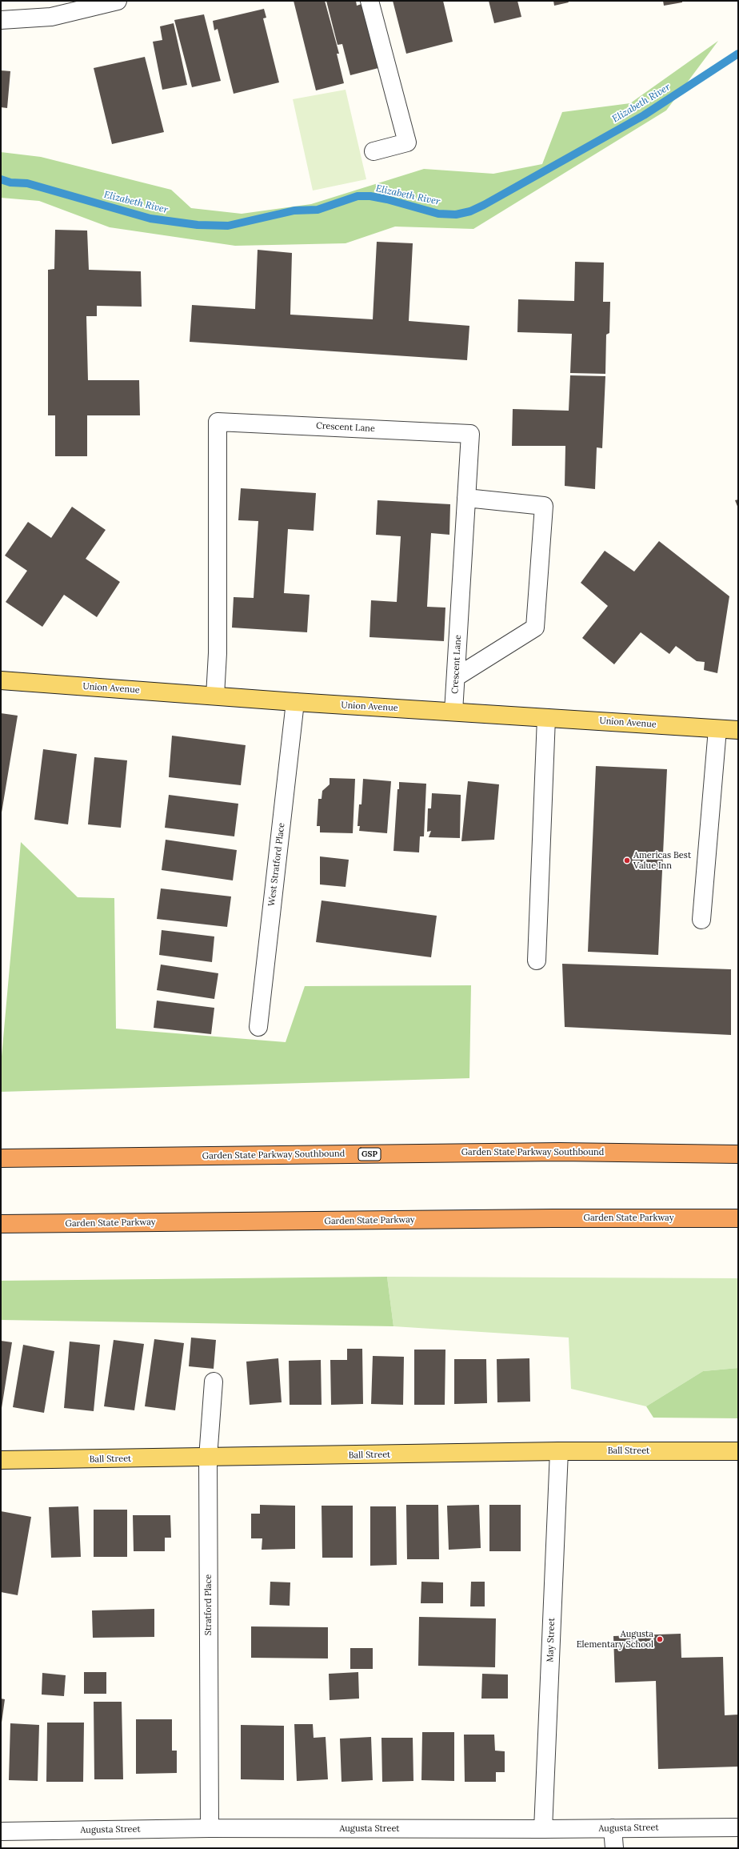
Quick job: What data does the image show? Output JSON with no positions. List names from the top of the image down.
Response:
{
  "streets": {
    "highway": ["Garden State Parkway Southbound", "GSP", "Garden State Parkway"],
    "main road": ["Union Avenue", "Ball Street"],
    "street": [
      "Crescent Lane",
      "West Stratford Place",
      "Stratford Place",
      "May Street",
      "Augusta Street"
    ]
  },
  "crossings": [
    ["Crescent Lane", "Union Avenue"],
    ["Union Avenue", "West Stratford Place"],
    ["Ball Street", "Stratford Place"],
    ["Ball Street", "May Street"],
    ["Stratford Place", "Augusta Street"],
    ["May Street", "Augusta Street"]
  ],
  "water": ["Elizabeth River"],
  "places": ["Americas Best Value Inn", "Augusta Elementary School"]
}
